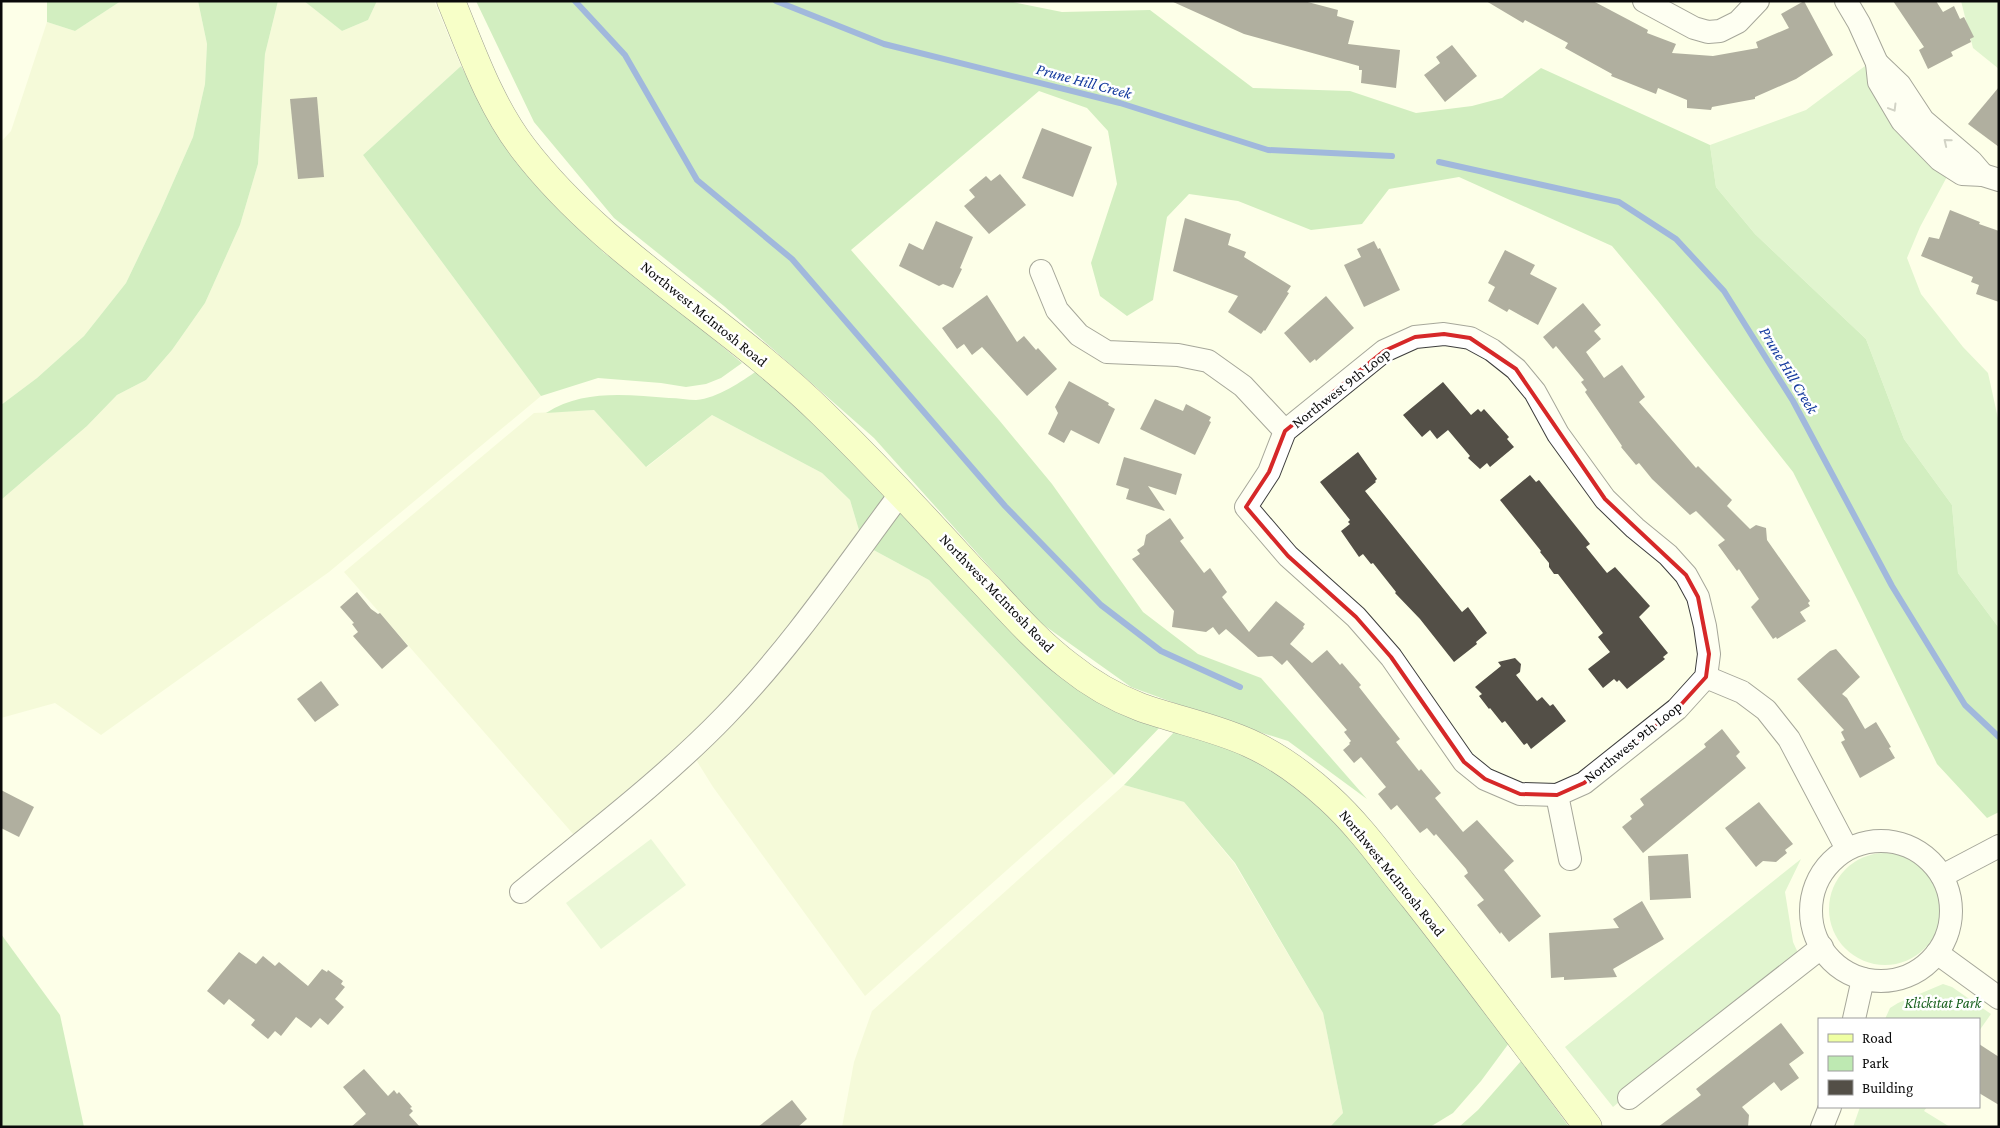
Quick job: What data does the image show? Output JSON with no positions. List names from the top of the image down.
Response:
{
  "streets": {
    "street": ["Northwest McIntosh Road", "Northwest 9th Loop"]
  },
  "water": ["Prune Hill Creek"],
  "parks": ["Klickitat Park"],
  "legend": ["Road", "Park", "Building"]
}
